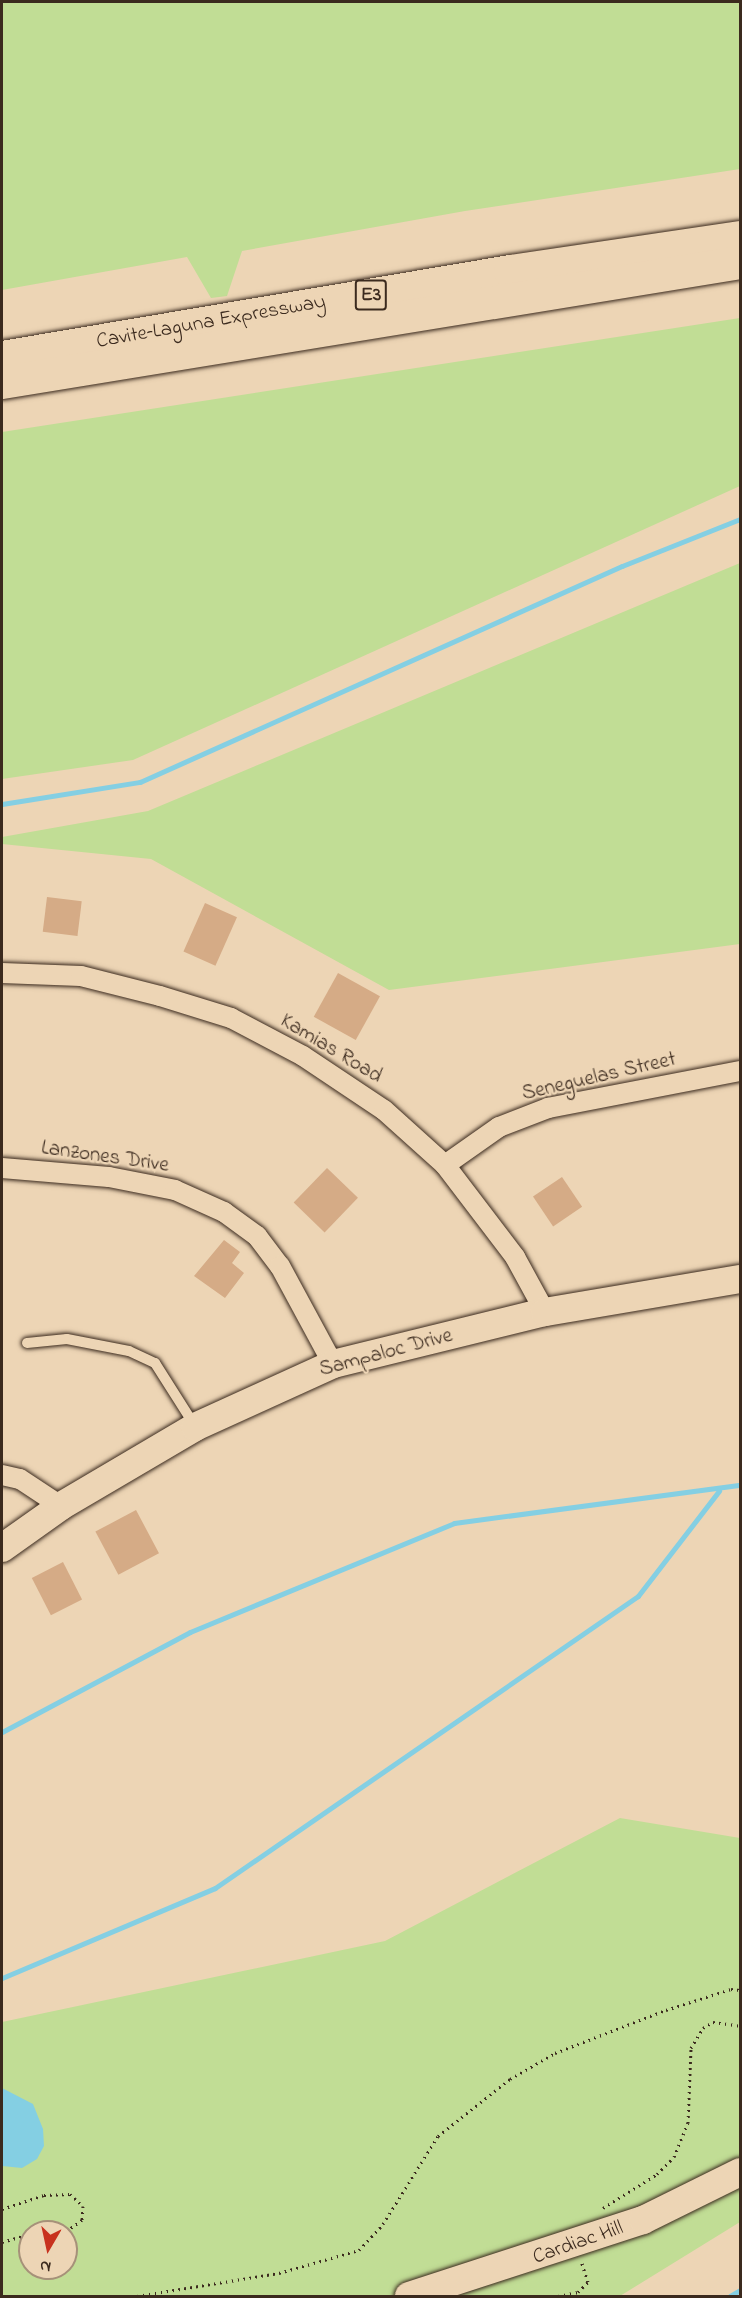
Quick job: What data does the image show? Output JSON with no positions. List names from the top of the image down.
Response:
{
  "streets": {
    "highway": ["E3", "Cavite–Laguna Expressway"],
    "street": [
      "Kamias Road",
      "Seneguelas Street",
      "Lanzones Drive",
      "Sampaloc Drive",
      "Cardiac Hill"
    ]
  },
  "crossings": [
    ["Kamias Road", "Seneguelas Street"],
    ["Kamias Road", "Sampaloc Drive"],
    ["Lanzones Drive", "Sampaloc Drive"]
  ],
  "north": "bottom"
}
